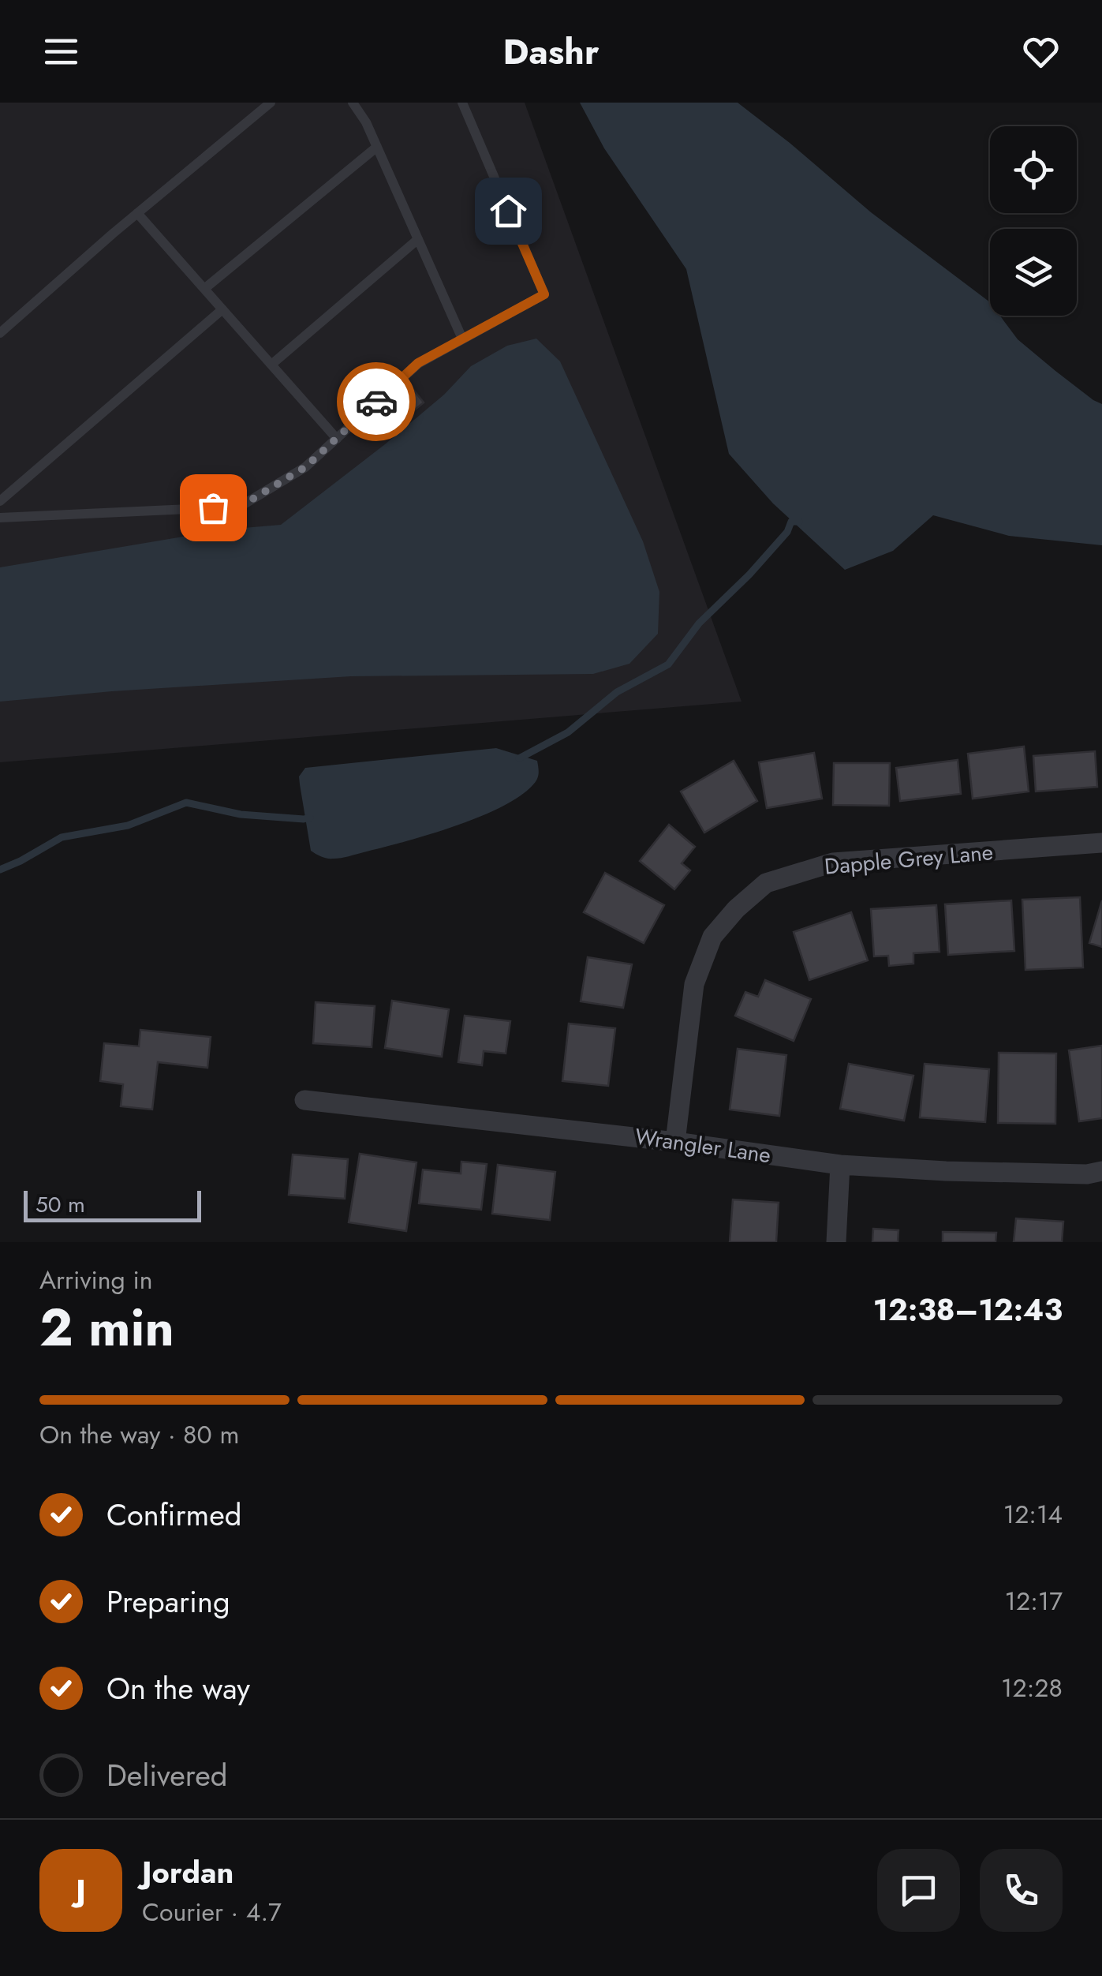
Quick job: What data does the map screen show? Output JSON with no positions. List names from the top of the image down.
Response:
{
  "streets": {
    "street": ["Dapple Grey Lane", "Wrangler Lane"]
  },
  "crossings": [
    ["Dapple Grey Lane", "Wrangler Lane"]
  ],
  "scale_bar": "50 m",
  "page": {
    "header": "Dashr",
    "scale": "50 m",
    "heading": ["2 min", "Arriving in", "12:38–12:43"],
    "panel": ["Jordan", "Courier · 4.7"],
    "bar": "On the way · 80 m",
    "list": [
      ["Confirmed", "12:14"],
      ["Preparing", "12:17"],
      ["On the way", "12:28"],
      "Delivered"
    ],
    "round": "J"
  }
}
